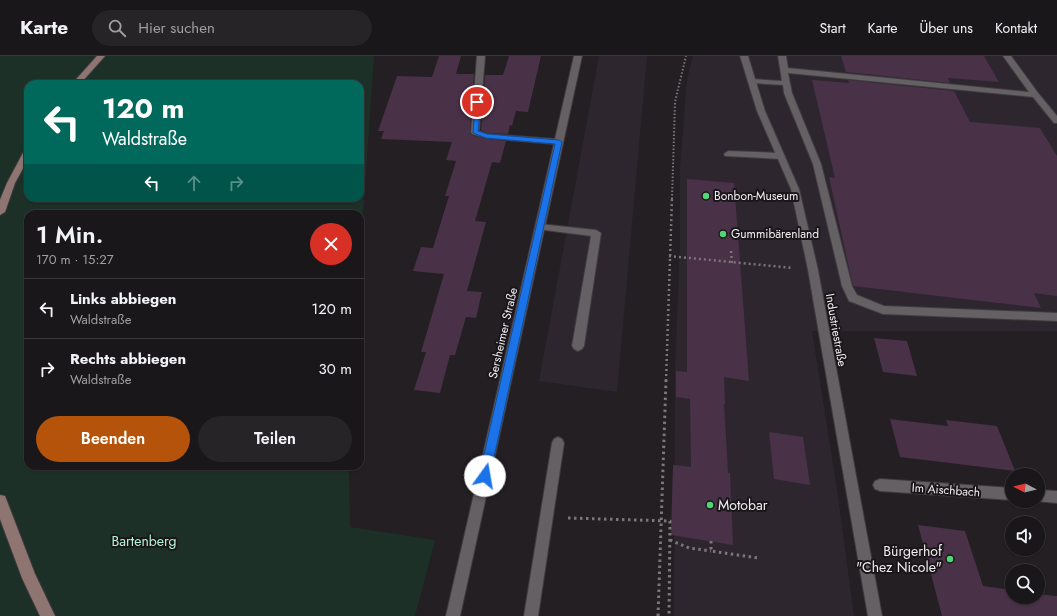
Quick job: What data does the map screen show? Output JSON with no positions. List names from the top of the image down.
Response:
{
  "streets": {
    "street": ["Industriestraße", "Sersheimer Straße", "Im Aischbach"]
  },
  "parks": ["Bartenberg"],
  "places": [
    "Bonbon-Museum",
    "Gummibärenland",
    "Motobar",
    "Bürgerhof \"Chez Nicole\""
  ],
  "north": "left",
  "page": {
    "header": "Karte",
    "search": "Hier suchen",
    "nav": [
      "Start",
      "Karte",
      "Über uns",
      "Kontakt"
    ],
    "turn": ["120 m", "Waldstraße"],
    "heading": ["1 Min.", "170 m · 15:27"],
    "list": [
      {
        "name": "Links abbiegen",
        "note": "Waldstraße",
        "value": "120 m"
      },
      {
        "name": "Rechts abbiegen",
        "note": "Waldstraße",
        "value": "30 m"
      }
    ],
    "buttons": ["Beenden", "Teilen"]
  }
}
